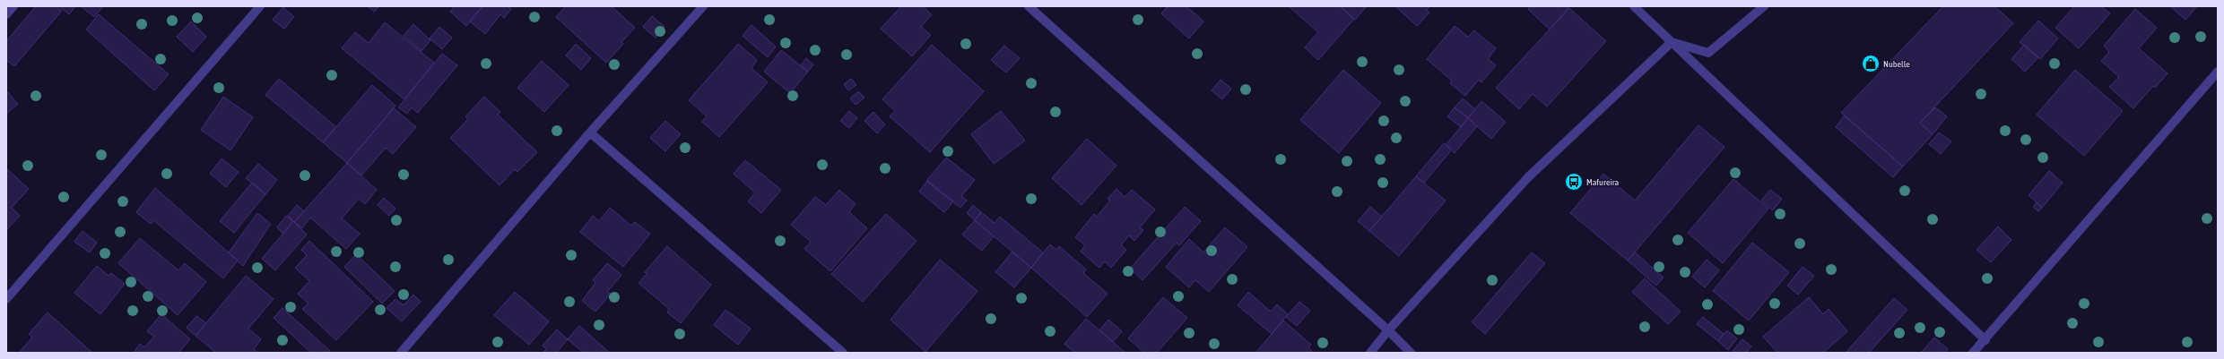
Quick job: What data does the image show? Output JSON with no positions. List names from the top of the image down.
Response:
{
  "places": {
    "shop": ["Nubelle"],
    "bus stop": ["Mafureira"]
  }
}
